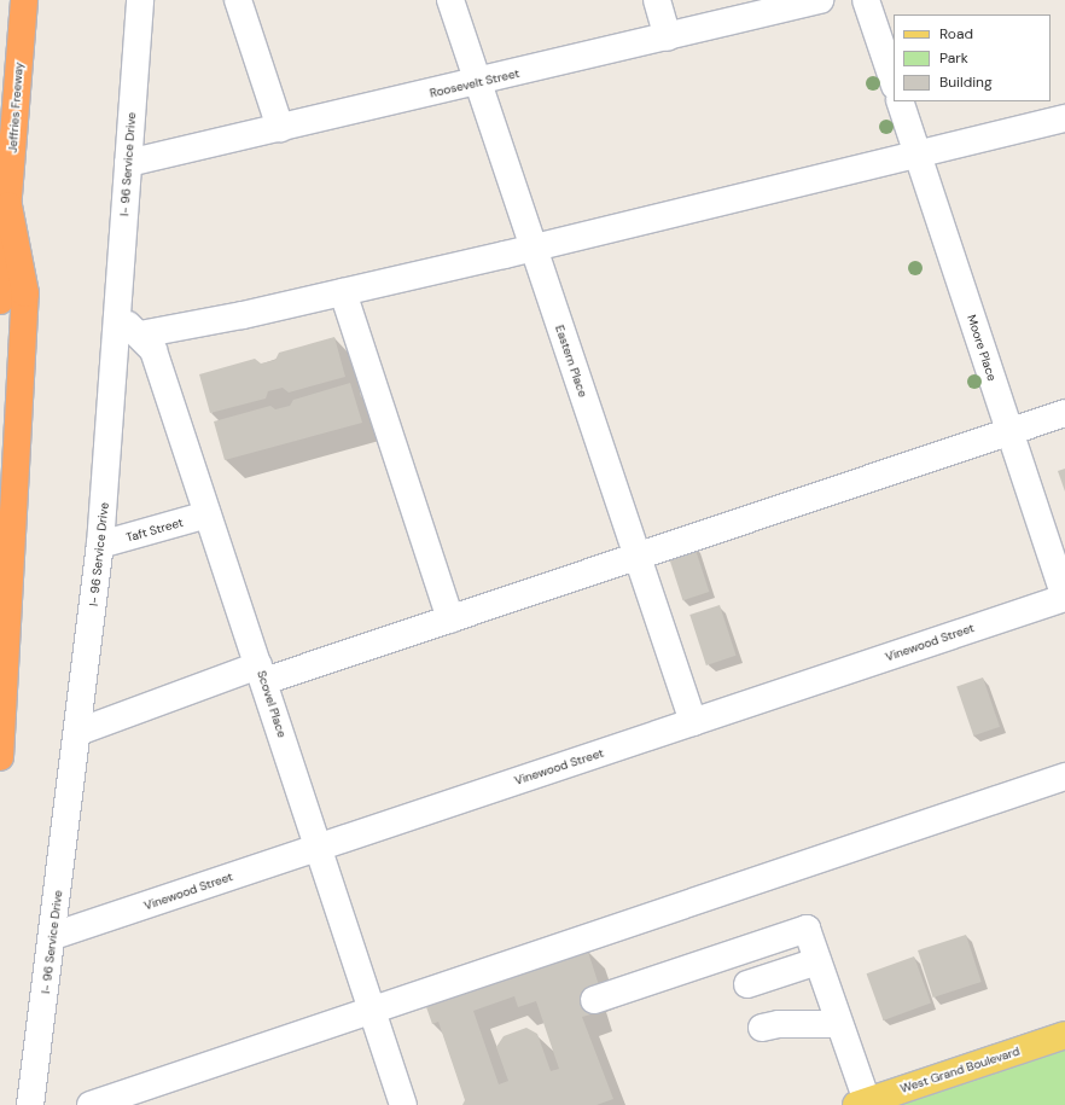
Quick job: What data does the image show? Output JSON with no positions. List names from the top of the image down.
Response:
{
  "streets": {
    "highway": ["Jeffries Freeway"],
    "main road": ["West Grand Boulevard"],
    "street": [
      "Roosevelt Street",
      "I- 96 Service Drive",
      "Moore Place",
      "Eastern Place",
      "Taft Street",
      "Vinewood Street",
      "Scovel Place"
    ]
  },
  "crossings": [
    ["Roosevelt Street", "I- 96 Service Drive"],
    ["Roosevelt Street", "Eastern Place"],
    ["I- 96 Service Drive", "Taft Street"],
    ["I- 96 Service Drive", "Vinewood Street"],
    ["I- 96 Service Drive", "Scovel Place"],
    ["Moore Place", "Vinewood Street"],
    ["Eastern Place", "Vinewood Street"],
    ["Taft Street", "Scovel Place"],
    ["Vinewood Street", "Scovel Place"]
  ],
  "legend": ["Road", "Park", "Building"]
}
